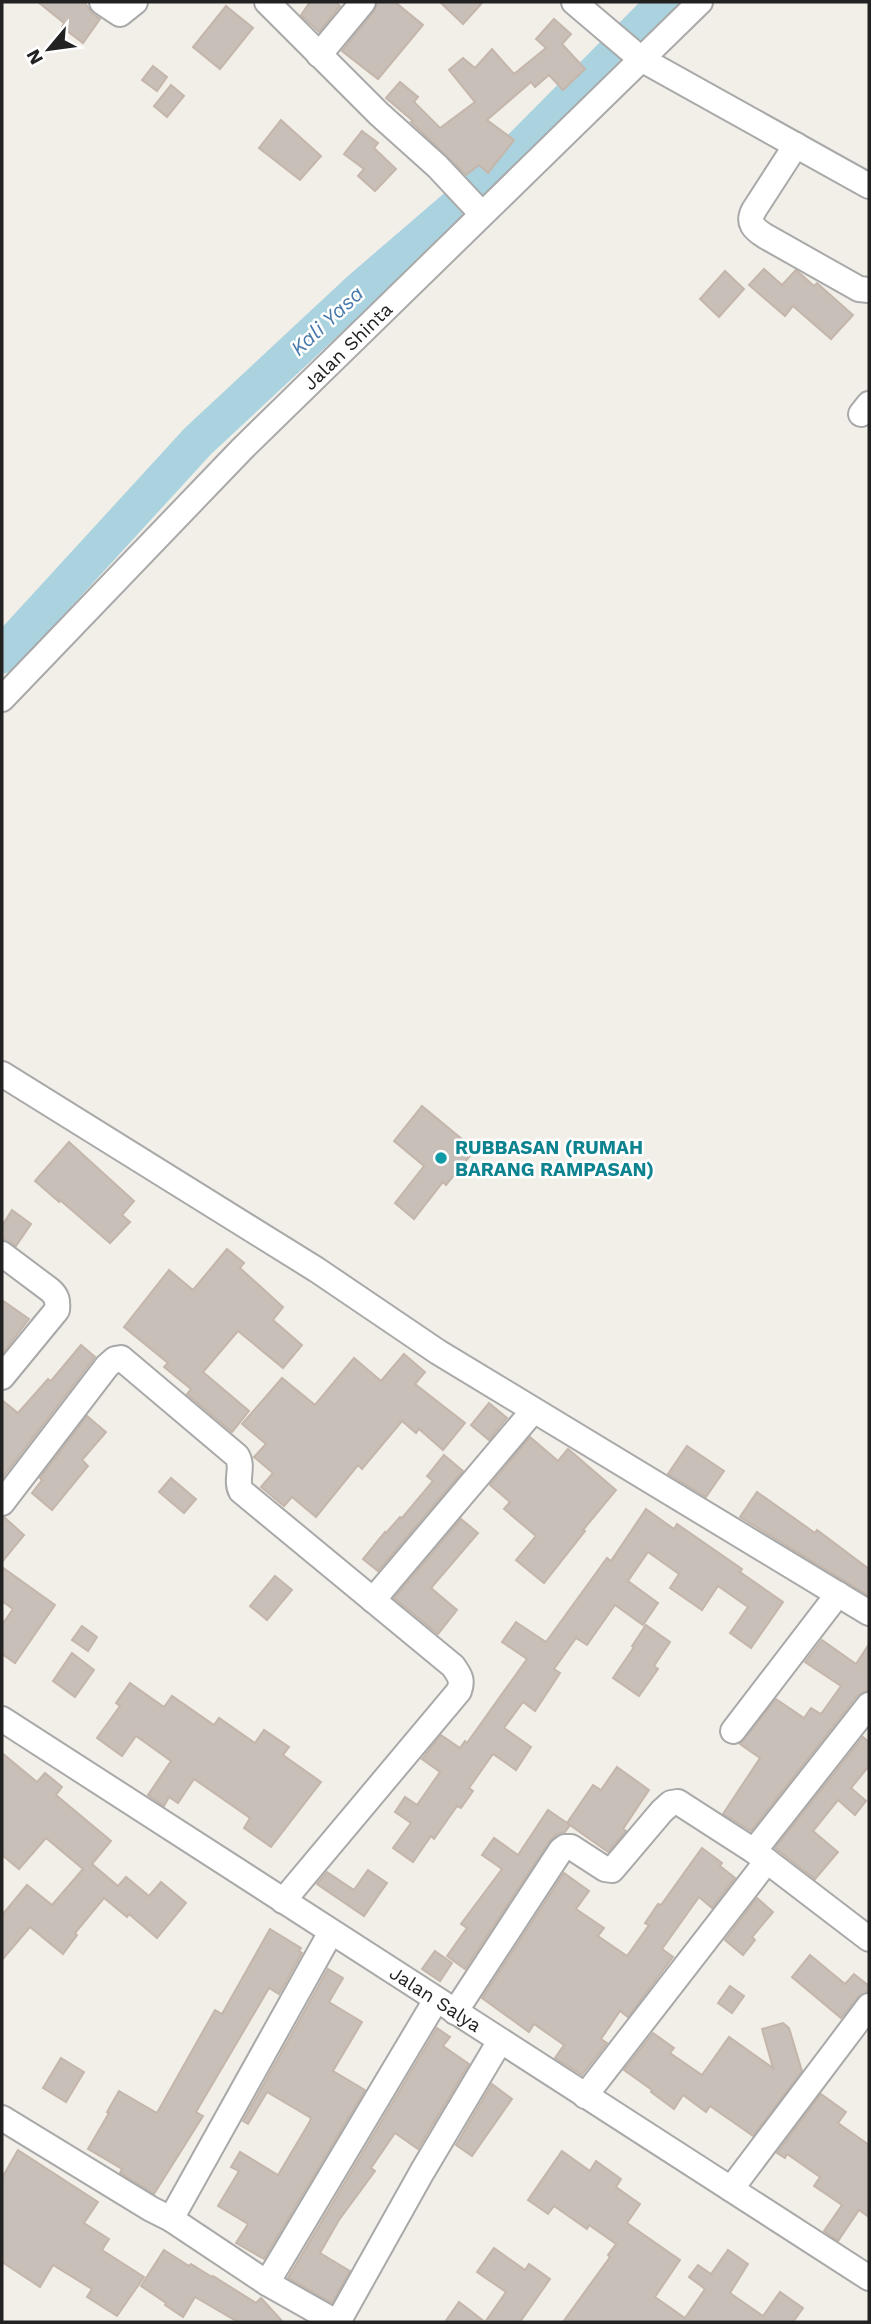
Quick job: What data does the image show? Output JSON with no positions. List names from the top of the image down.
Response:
{
  "streets": {
    "street": ["Jalan Shinta", "Jalan Salya"]
  },
  "water": ["Kali Yasa"],
  "places": ["RUBBASAN (RUMAH BARANG RAMPASAN)"],
  "north": "bottom left"
}
